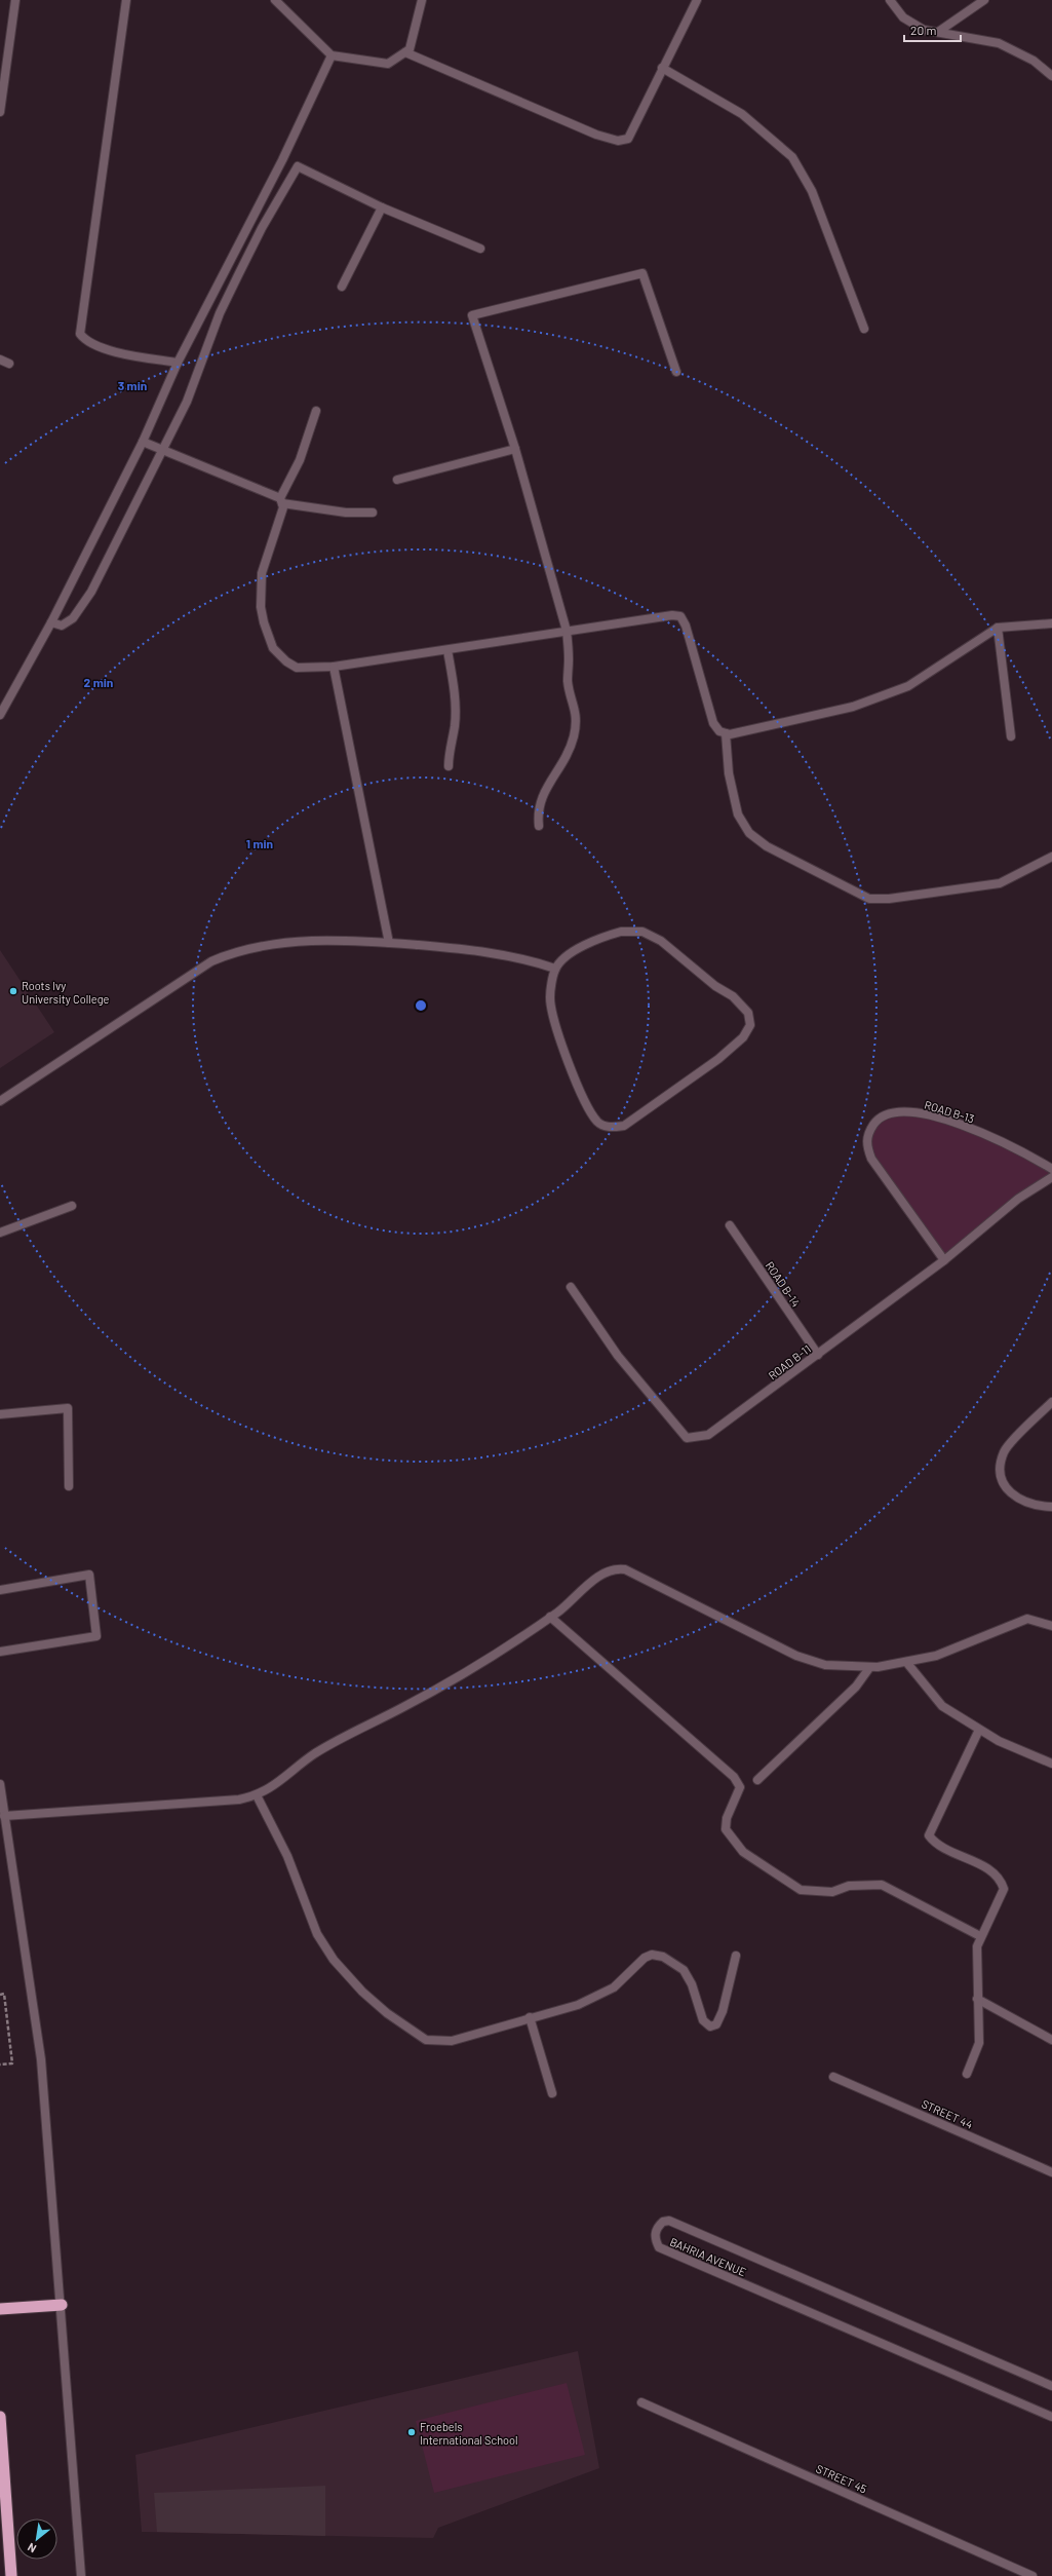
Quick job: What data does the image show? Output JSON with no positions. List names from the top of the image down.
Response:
{
  "streets": {
    "street": [
      "ROAD B-13",
      "ROAD B-14",
      "ROAD B-11",
      "STREET 44",
      "BAHRIA AVENUE",
      "STREET 45"
    ]
  },
  "crossings": [
    ["ROAD B-13", "ROAD B-11"],
    ["ROAD B-14", "ROAD B-11"]
  ],
  "places": ["Roots Ivy University College", "Froebels International School"],
  "scale_bar": "20 m",
  "north": "bottom left",
  "rings": ["3 min", "2 min", "1 min"]
}
